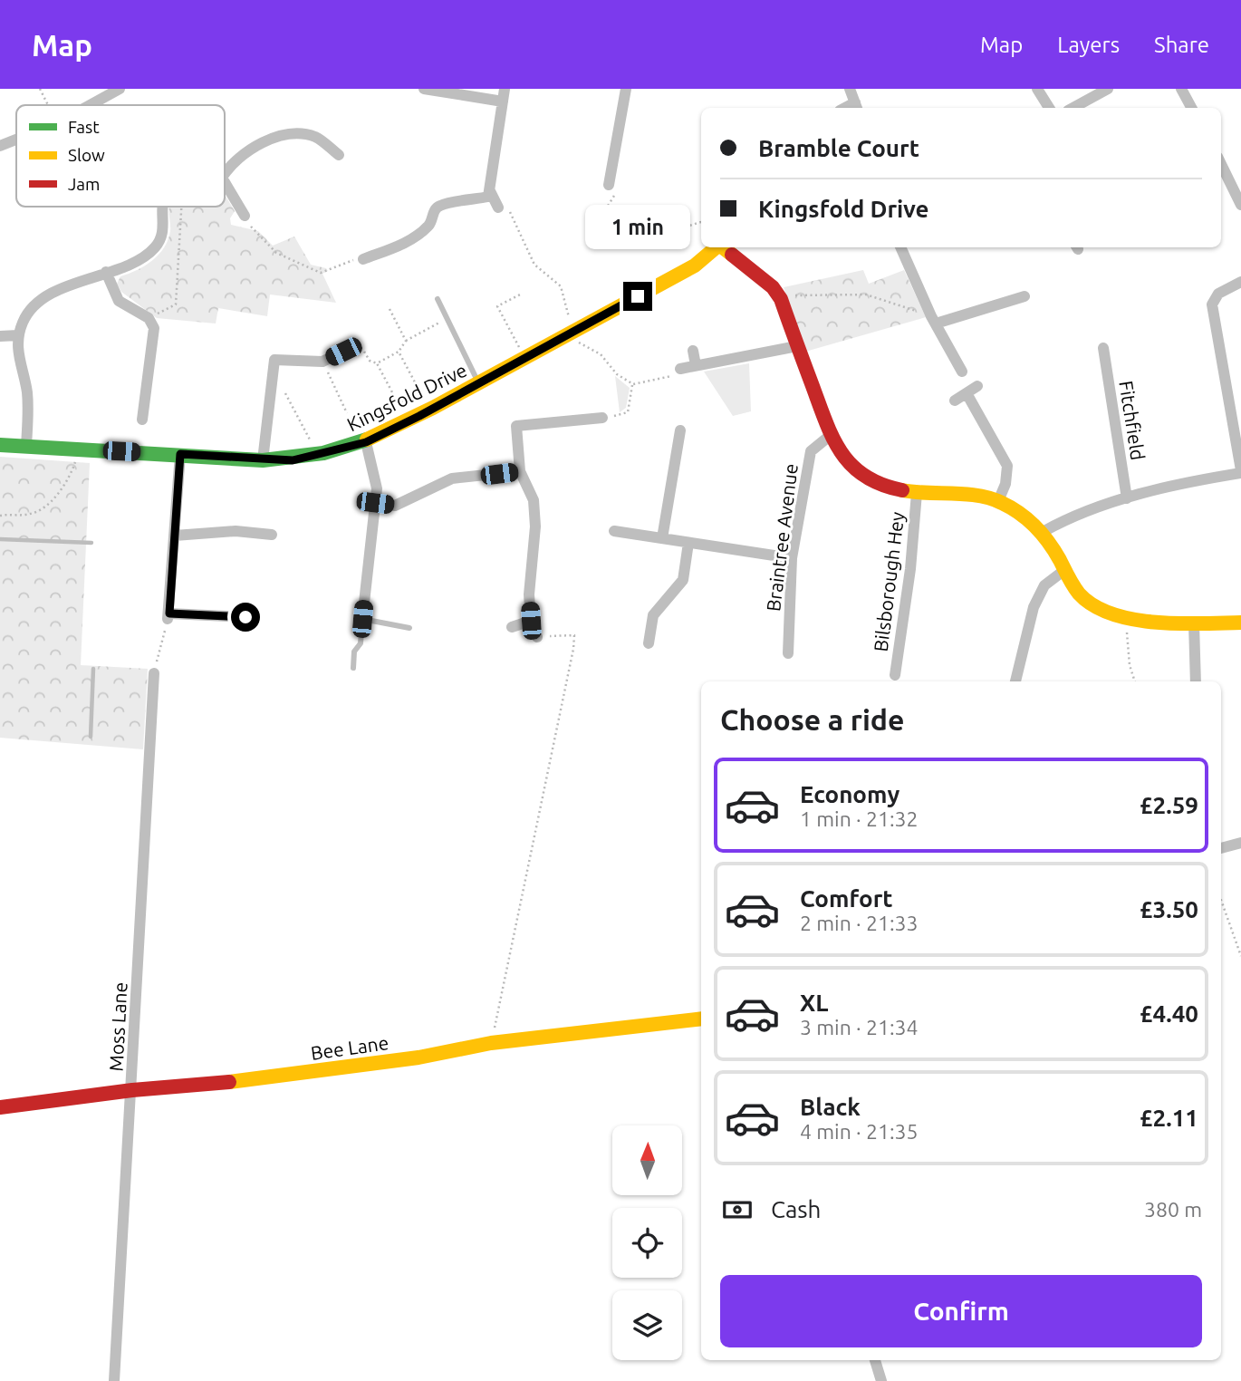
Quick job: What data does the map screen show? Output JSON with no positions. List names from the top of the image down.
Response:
{
  "streets": {
    "street": [
      "Kingsfold Drive",
      "Fitchfield",
      "Braintree Avenue",
      "Bilsborough Hey",
      "Moss Lane",
      "Bee Lane"
    ]
  },
  "crossings": [
    ["Moss Lane", "Bee Lane"]
  ],
  "legend": ["Fast", "Slow", "Jam"],
  "north": "top",
  "page": {
    "header": "Map",
    "nav": ["Map", "Layers", "Share"],
    "banner": ["Bramble Court", "Kingsfold Drive"],
    "bubble": "1 min",
    "heading": "Choose a ride",
    "list": [
      {
        "name": "Economy",
        "note": "1 min · 21:32",
        "value": "£2.59"
      },
      {
        "name": "Comfort",
        "note": "2 min · 21:33",
        "value": "£3.50"
      },
      {
        "name": "XL",
        "note": "3 min · 21:34",
        "value": "£4.40"
      },
      {
        "name": "Black",
        "note": "4 min · 21:35",
        "value": "£2.11"
      }
    ],
    "pay": ["Cash", "380 m"],
    "buttons": "Confirm"
  }
}
